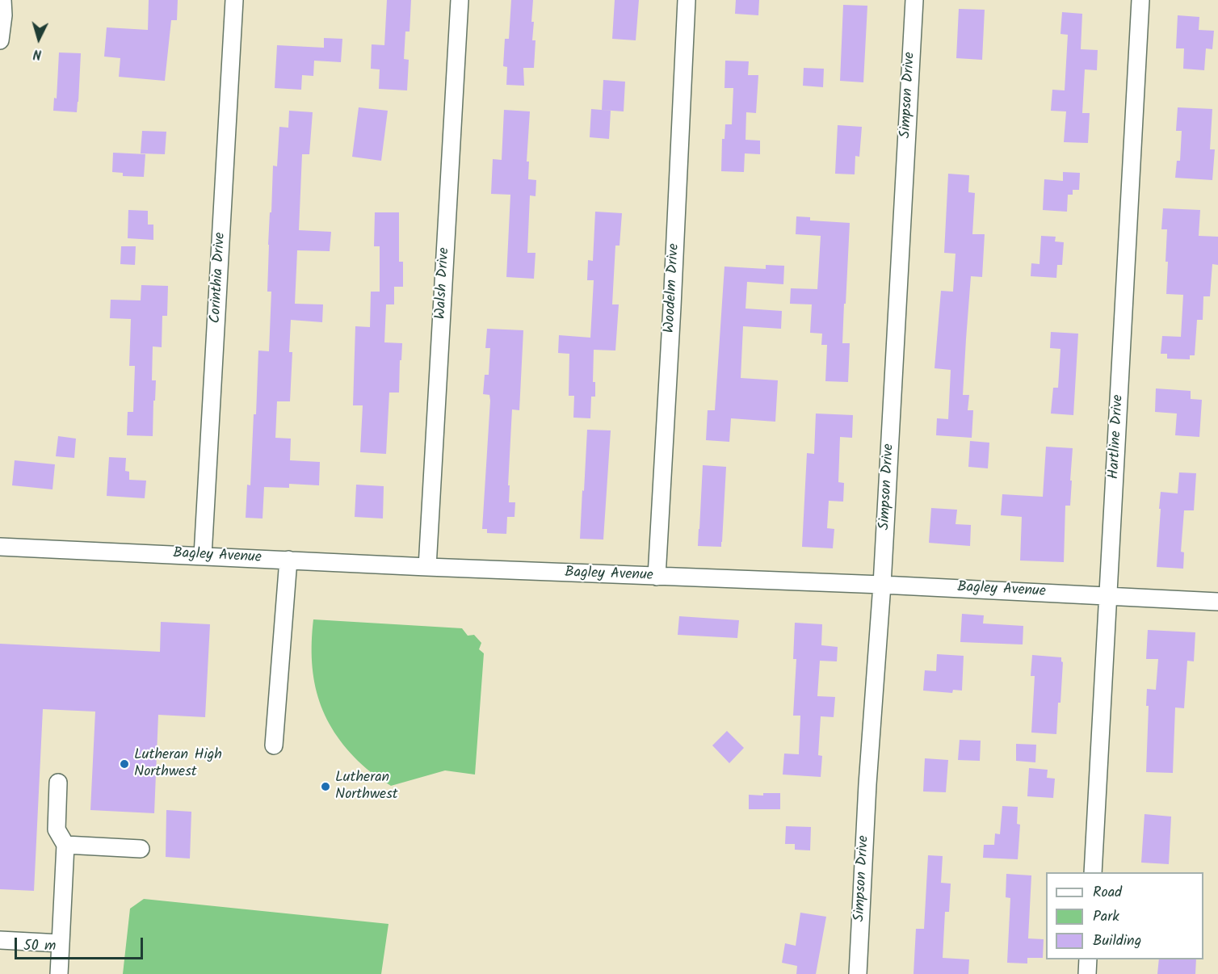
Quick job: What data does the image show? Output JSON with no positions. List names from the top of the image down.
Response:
{
  "streets": {
    "street": [
      "Simpson Drive",
      "Corinthia Drive",
      "Walsh Drive",
      "Woodelm Drive",
      "Hartline Drive",
      "Bagley Avenue"
    ]
  },
  "crossings": [
    ["Simpson Drive", "Bagley Avenue"],
    ["Corinthia Drive", "Bagley Avenue"],
    ["Walsh Drive", "Bagley Avenue"],
    ["Woodelm Drive", "Bagley Avenue"],
    ["Hartline Drive", "Bagley Avenue"]
  ],
  "places": ["Lutheran High Northwest", "Lutheran Northwest"],
  "legend": ["Road", "Park", "Building"],
  "scale_bar": "50 m",
  "north": "bottom"
}
